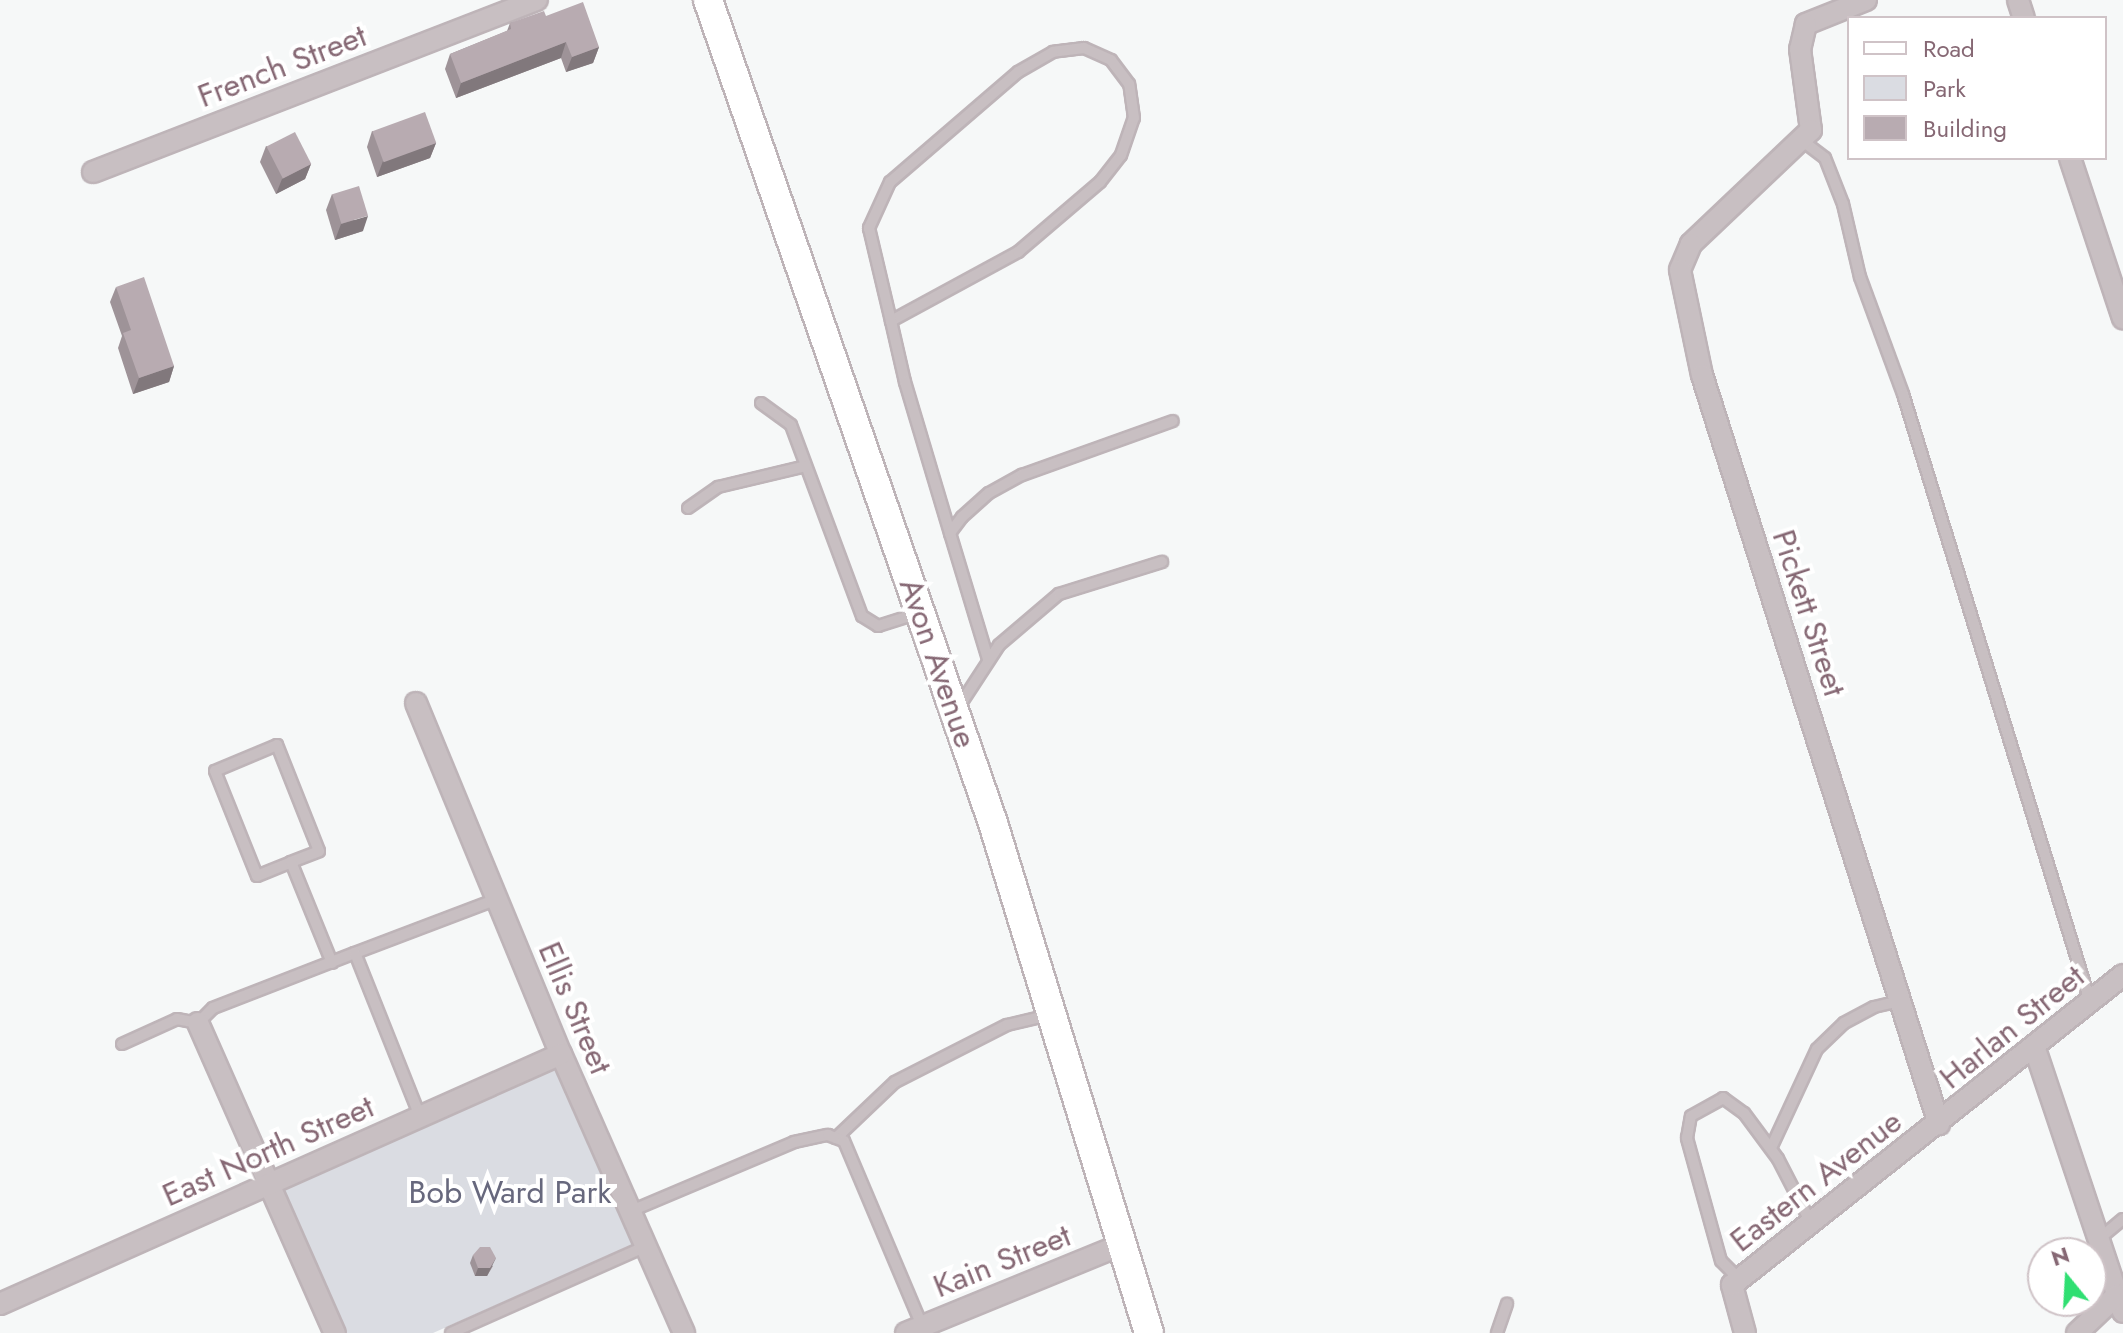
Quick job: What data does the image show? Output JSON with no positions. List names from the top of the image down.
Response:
{
  "streets": {
    "main road": ["Avon Avenue"],
    "street": [
      "French Street",
      "Pickett Street",
      "Ellis Street",
      "Harlan Street",
      "East North Street",
      "Eastern Avenue",
      "Kain Street"
    ]
  },
  "crossings": [
    ["Pickett Street", "Harlan Street"],
    ["Pickett Street", "Eastern Avenue"],
    ["Avon Avenue", "Kain Street"],
    ["Ellis Street", "East North Street"],
    ["Harlan Street", "Eastern Avenue"]
  ],
  "parks": ["Bob Ward Park"],
  "legend": ["Road", "Park", "Building"],
  "north": "top"
}
